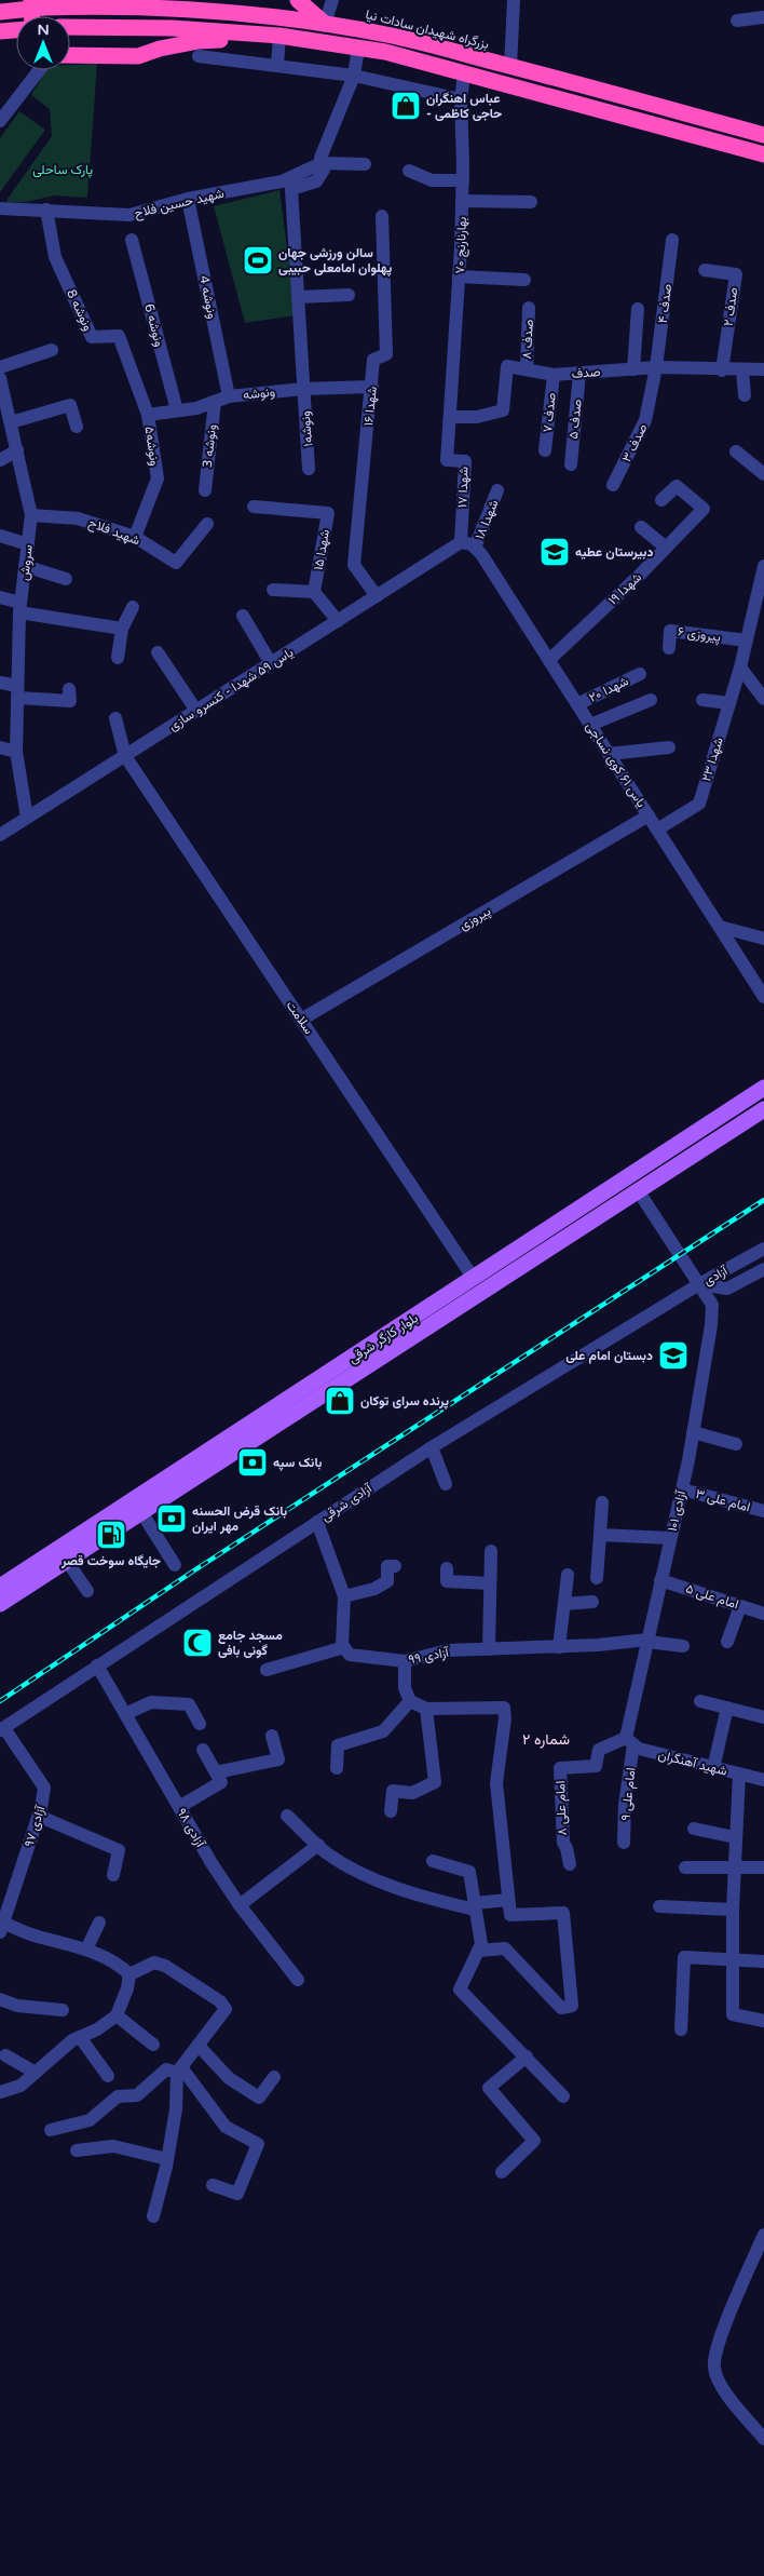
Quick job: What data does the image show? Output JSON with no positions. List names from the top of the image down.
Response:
{
  "streets": {
    "highway": ["بزرگراه شهیدان سادات نیا"],
    "main road": ["بلوار کارگر شرقی"],
    "street": [
      "شهید حسین فلاح",
      "بهارنارنج ۷۰",
      "ونوشه 4",
      "صدف ۴",
      "صدف ۲",
      "ونوشه 8",
      "ونوشه 6",
      "صدف ۸",
      "صدف",
      "ونوشه",
      "شهدا ۱۶",
      "صدف ۷",
      "صدف ۵",
      "ونوشه۱",
      "صدف ۳",
      "ونوشه۵",
      "ونوشه 3",
      "شهدا ۱۷",
      "شهدا ۱۸",
      "شهید فلاح",
      "شهدا ۱۵",
      "سروش",
      "شهدا ۱۹",
      "پیروزی ۶",
      "یاس ۵۹ شهدا - کنسرو سازی",
      "شهدا ۲۰",
      "شهدا ۲۳",
      "یاس ۶۱ کوی نساجی",
      "پیروزی",
      "سلامت",
      "آزادی",
      "امام علی ۳",
      "آزادی شرقی",
      "آزادی ۱۰۱",
      "امام علی ۵",
      "آزادی ٩٩",
      "شهید آهنگران",
      "امام علی ۹",
      "امام علی ۸",
      "آزادی ۹۷",
      "آزادی ۹۸"
    ]
  },
  "crossings": [
    ["شهید حسین فلاح", "ونوشه 4"],
    ["شهید حسین فلاح", "ونوشه 8"],
    ["شهید حسین فلاح", "ونوشه۱"],
    ["بهارنارنج ۷۰", "صدف"],
    ["بهارنارنج ۷۰", "شهدا ۱۷"],
    ["ونوشه 4", "ونوشه"],
    ["صدف ۴", "صدف"],
    ["صدف ۴", "صدف ۳"],
    ["صدف ۲", "صدف"],
    ["ونوشه 8", "ونوشه"],
    ["ونوشه 8", "ونوشه۵"],
    ["ونوشه 6", "ونوشه"],
    ["صدف ۸", "صدف"],
    ["صدف", "صدف ۷"],
    ["صدف", "صدف ۵"],
    ["صدف", "صدف ۳"],
    ["صدف", "شهدا ۱۷"],
    ["ونوشه", "شهدا ۱۶"],
    ["ونوشه", "ونوشه۱"],
    ["ونوشه", "ونوشه۵"],
    ["ونوشه", "ونوشه 3"],
    ["شهدا ۱۶", "یاس ۵۹ شهدا - کنسرو سازی"],
    ["ونوشه۵", "شهید فلاح"],
    ["شهدا ۱۷", "یاس ۵۹ شهدا - کنسرو سازی"],
    ["شهدا ۱۸", "یاس ۶۱ کوی نساجی"],
    ["شهید فلاح", "سروش"],
    ["سروش", "یاس ۵۹ شهدا - کنسرو سازی"],
    ["شهدا ۱۹", "یاس ۶۱ کوی نساجی"],
    ["پیروزی ۶", "شهدا ۲۳"],
    ["یاس ۵۹ شهدا - کنسرو سازی", "سلامت"],
    ["شهدا ۲۰", "یاس ۶۱ کوی نساجی"],
    ["شهدا ۲۳", "یاس ۶۱ کوی نساجی"],
    ["یاس ۶۱ کوی نساجی", "پیروزی"],
    ["پیروزی", "سلامت"],
    ["سلامت", "بلوار کارگر شرقی"],
    ["آزادی", "آزادی شرقی"],
    ["آزادی", "آزادی ۱۰۱"],
    ["بلوار کارگر شرقی", "آزادی ۱۰۱"],
    ["امام علی ۳", "آزادی ۱۰۱"],
    ["آزادی شرقی", "آزادی ۱۰۱"],
    ["آزادی شرقی", "آزادی ۹۷"],
    ["آزادی شرقی", "آزادی ۹۸"],
    ["آزادی ۱۰۱", "امام علی ۵"],
    ["آزادی ۱۰۱", "آزادی ٩٩"],
    ["آزادی ۱۰۱", "شهید آهنگران"],
    ["آزادی ۱۰۱", "امام علی ۹"],
    ["آزادی ۱۰۱", "امام علی ۸"],
    ["شهید آهنگران", "امام علی ۹"],
    ["شهید آهنگران", "امام علی ۸"],
    ["امام علی ۹", "امام علی ۸"]
  ],
  "districts": ["شماره ۲"],
  "parks": ["پارک ساحلی"],
  "places": {
    "shop": ["عباس اهنگران - حاجی کاظمی", "پرنده سرای توکان"],
    "sports": ["سالن ورزشی جهان پهلوان امامعلی حبیبی"],
    "school or university": ["دبیرستان عطیه", "دبستان امام علی"],
    "bank": ["بانک سپه", "بانک قرض الحسنه مهر ایران"],
    "fuel station": ["جایگاه سوخت قصر"],
    "mosque": ["مسجد جامع گونی بافی"]
  },
  "north": "top"
}
